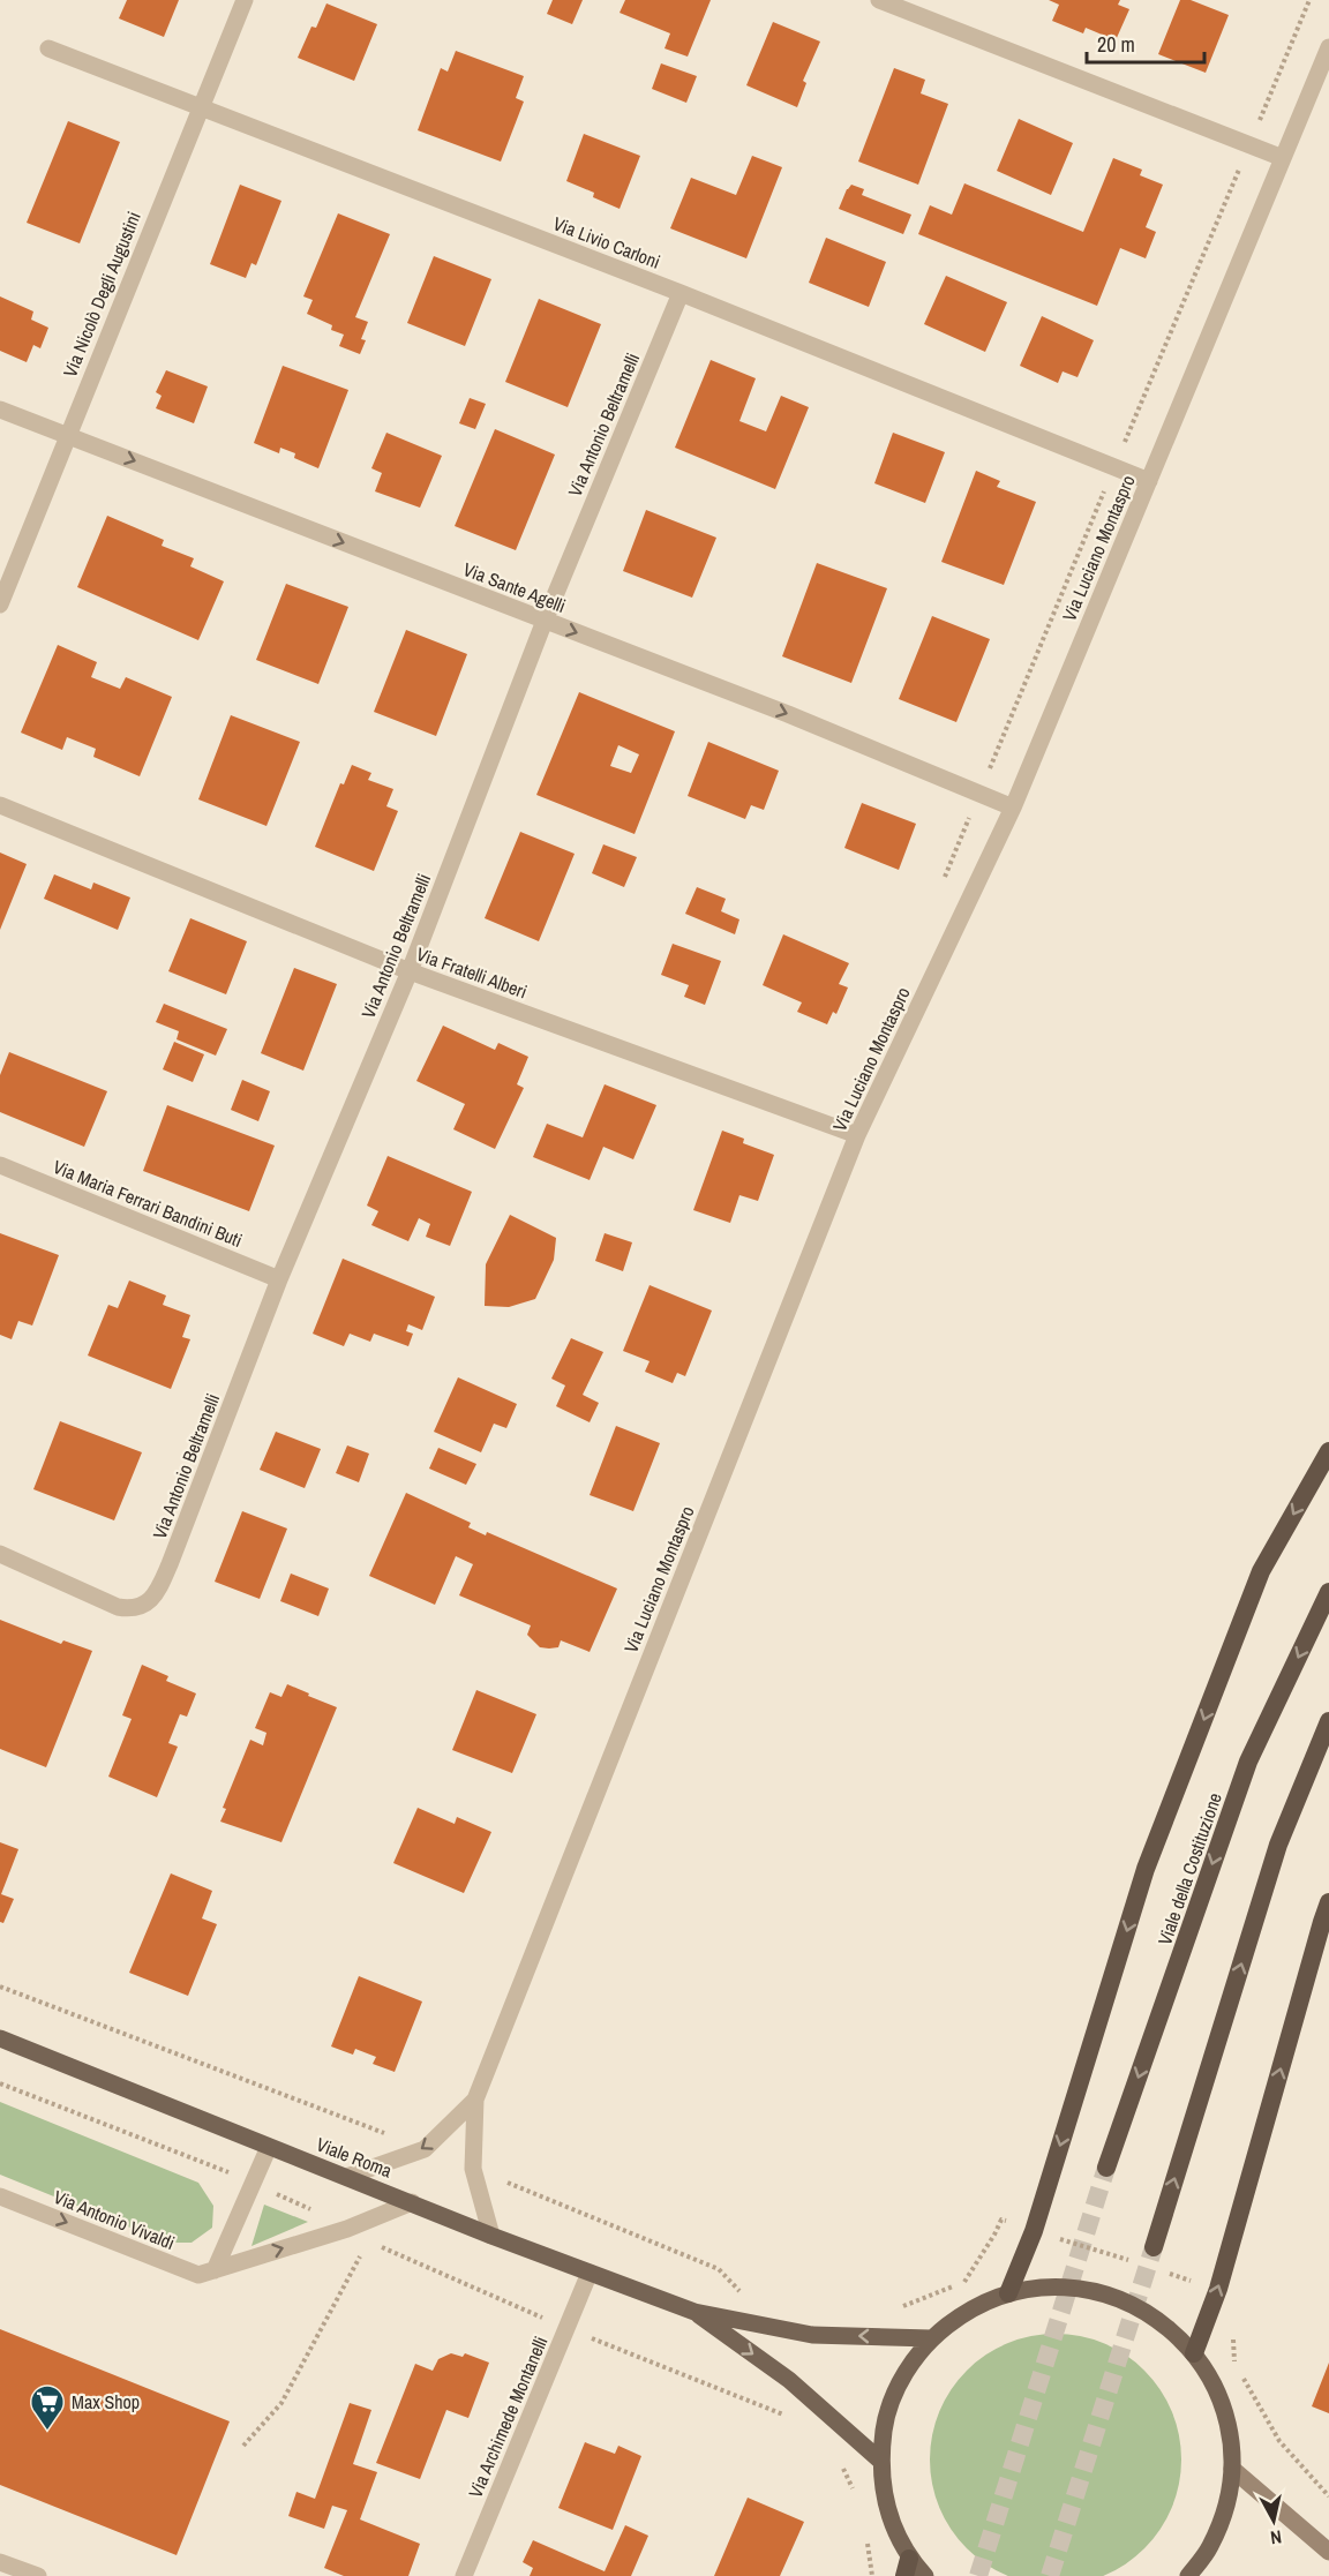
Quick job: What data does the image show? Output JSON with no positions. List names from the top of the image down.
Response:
{
  "streets": {
    "highway": ["Viale della Costituzione"],
    "main road": ["Viale Roma"],
    "street": [
      "Via Livio Carloni",
      "Via Nicolò Degli Augustini",
      "Via Antonio Beltramelli",
      "Via Luciano Montaspro",
      "Via Sante Agelli",
      "Via Fratelli Alberi",
      "Via Maria Ferrari Bandini Buti",
      "Via Antonio Vivaldi",
      "Via Archimede Montanelli"
    ]
  },
  "crossings": [
    ["Via Livio Carloni", "Via Nicolò Degli Augustini"],
    ["Via Livio Carloni", "Via Antonio Beltramelli"],
    ["Via Livio Carloni", "Via Luciano Montaspro"],
    ["Via Nicolò Degli Augustini", "Via Sante Agelli"],
    ["Via Antonio Beltramelli", "Via Sante Agelli"],
    ["Via Antonio Beltramelli", "Via Fratelli Alberi"],
    ["Via Antonio Beltramelli", "Via Maria Ferrari Bandini Buti"],
    ["Via Luciano Montaspro", "Via Sante Agelli"],
    ["Via Luciano Montaspro", "Via Fratelli Alberi"],
    ["Via Luciano Montaspro", "Viale Roma"],
    ["Viale Roma", "Via Antonio Vivaldi"],
    ["Viale Roma", "Via Archimede Montanelli"]
  ],
  "one_way": ["Via Sante Agelli", "Via Antonio Vivaldi"],
  "places": {
    "supermarket": ["Max Shop"]
  },
  "scale_bar": "20 m",
  "north": "bottom"
}
